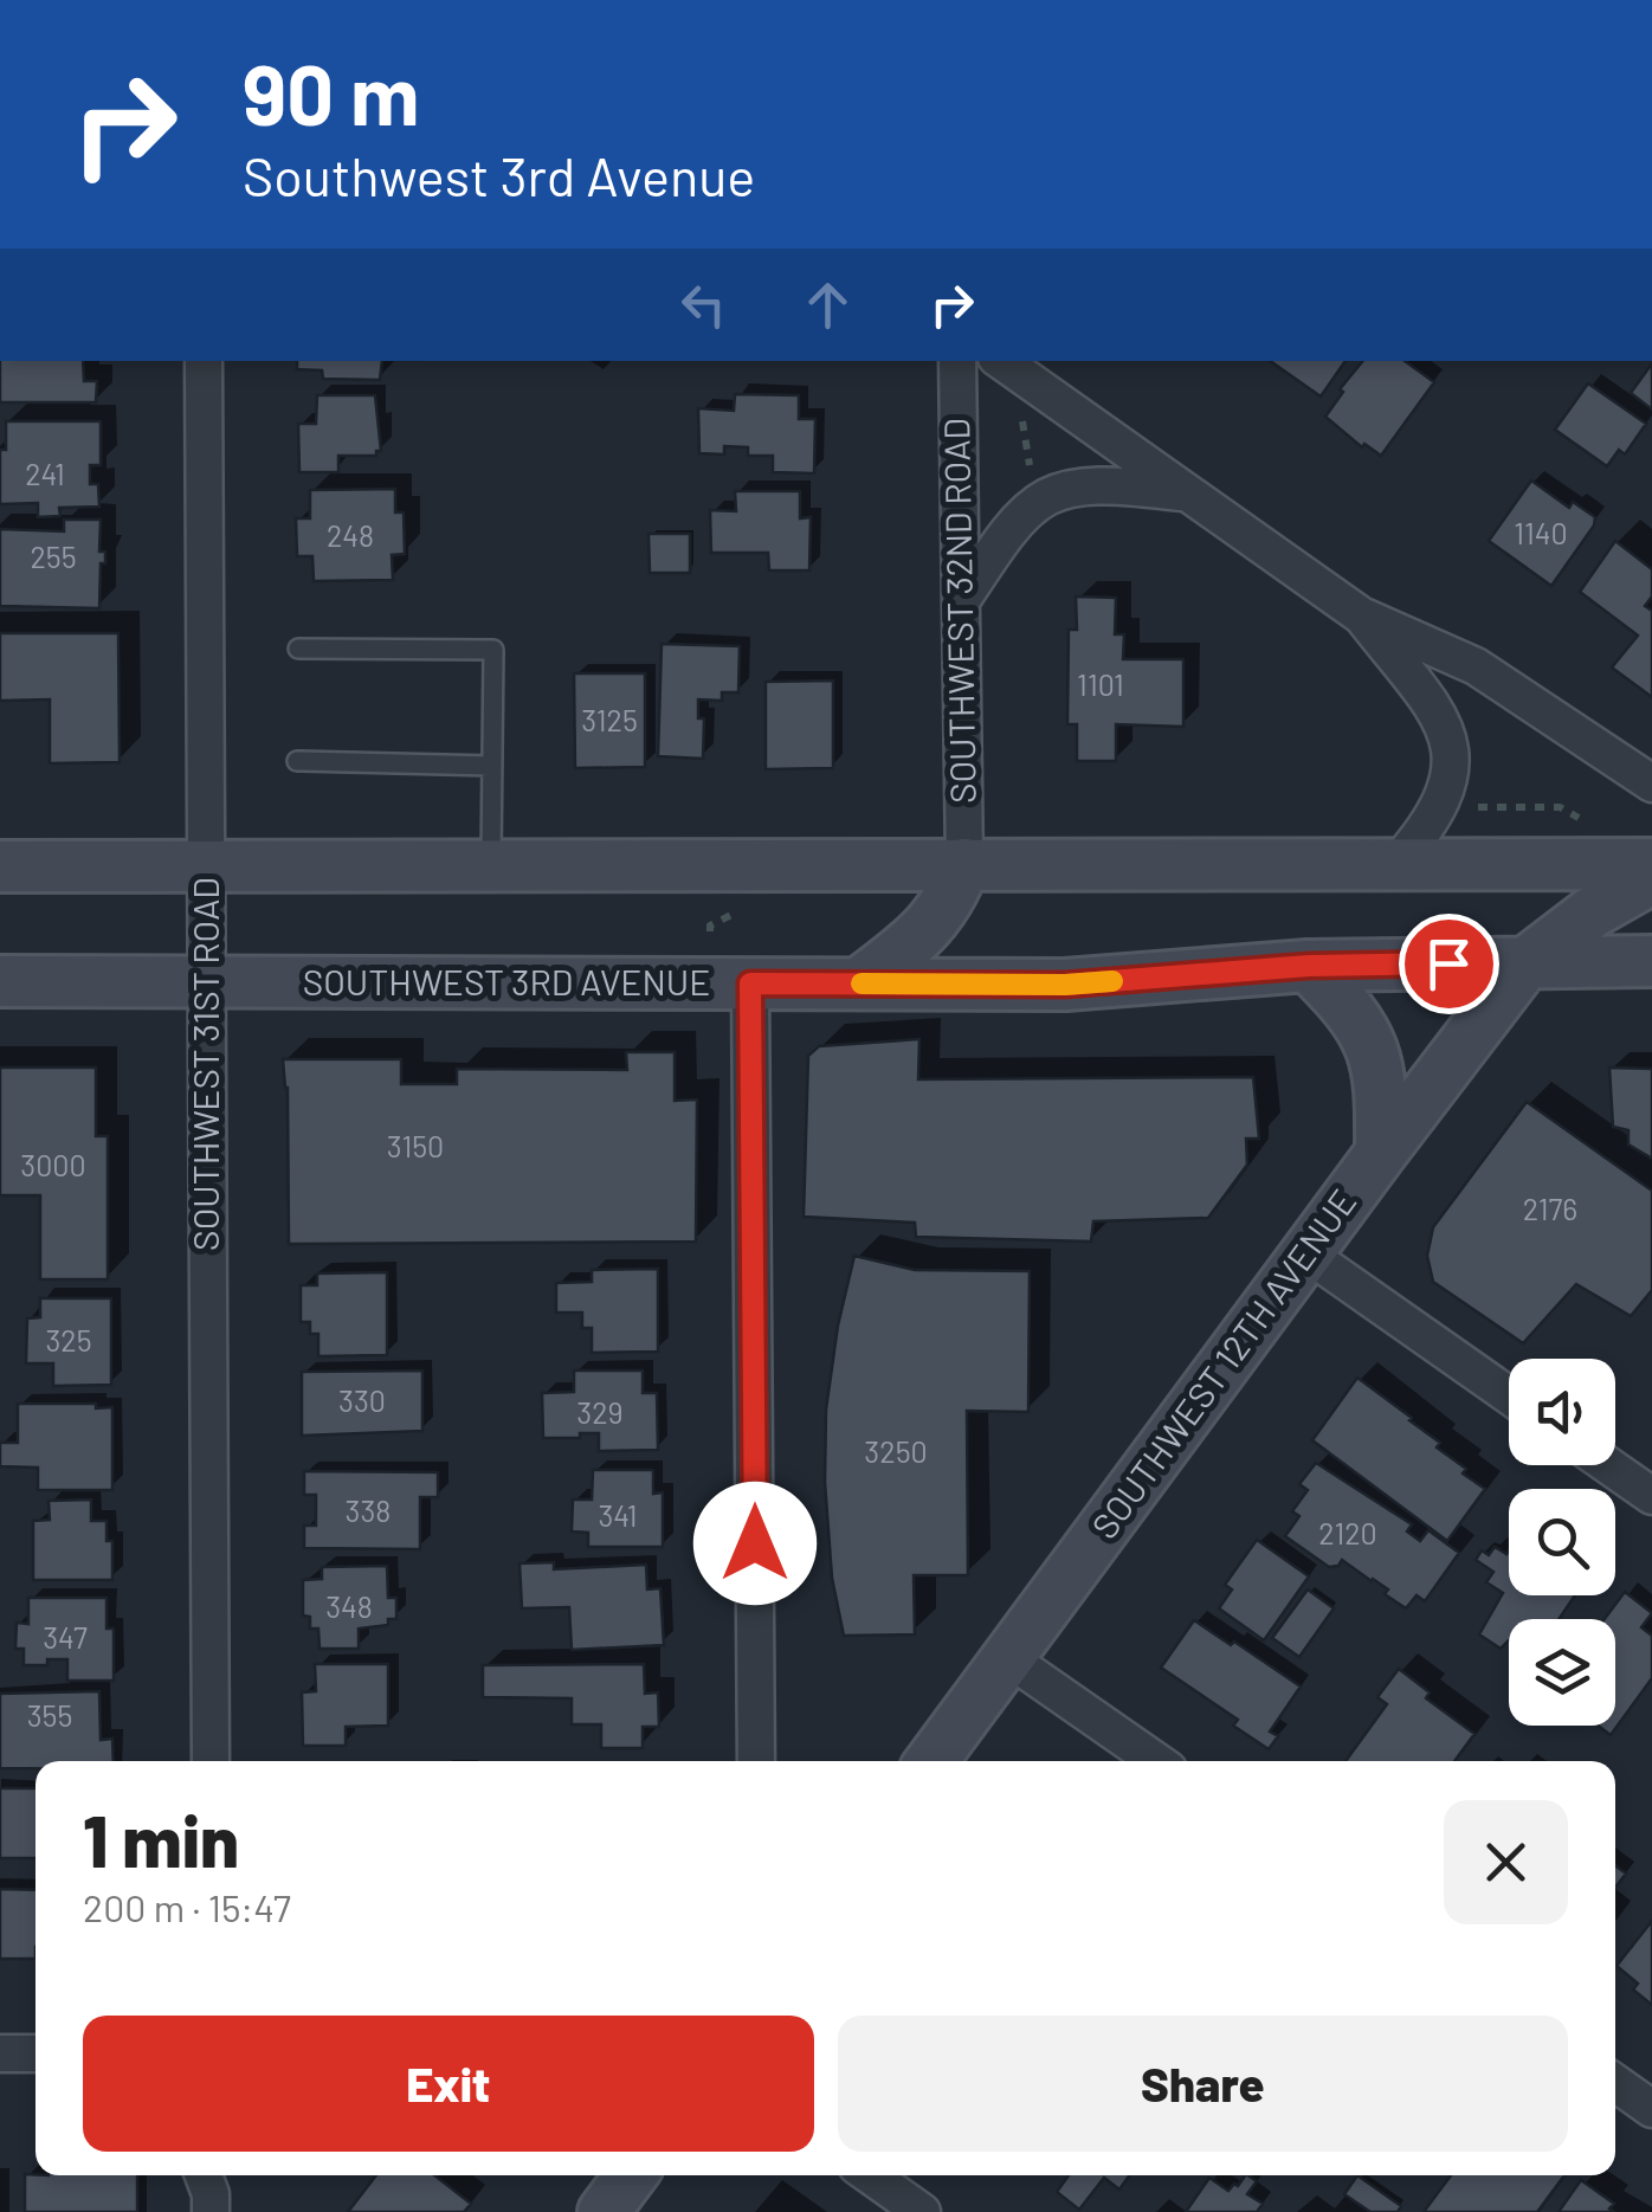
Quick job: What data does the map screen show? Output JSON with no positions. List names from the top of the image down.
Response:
{
  "streets": {
    "main road": ["SOUTHWEST 3RD AVENUE", "SOUTHWEST 12TH AVENUE"],
    "street": ["SOUTHWEST 32ND ROAD", "SOUTHWEST 31ST ROAD"]
  },
  "crossings": [
    ["SOUTHWEST 3RD AVENUE", "SOUTHWEST 31ST ROAD"],
    ["SOUTHWEST 3RD AVENUE", "SOUTHWEST 12TH AVENUE"]
  ],
  "house_numbers": [
    "241",
    "1140",
    "248",
    "255",
    "1101",
    "3125",
    "3150",
    "3000",
    "2176",
    "325",
    "330",
    "329",
    "3250",
    "338",
    "341",
    "2120",
    "348",
    "347",
    "355"
  ],
  "page": {
    "turn": ["90 m", "Southwest 3rd Avenue"],
    "heading": ["1 min", "200 m · 15:47"],
    "buttons": ["Exit", "Share"]
  }
}
